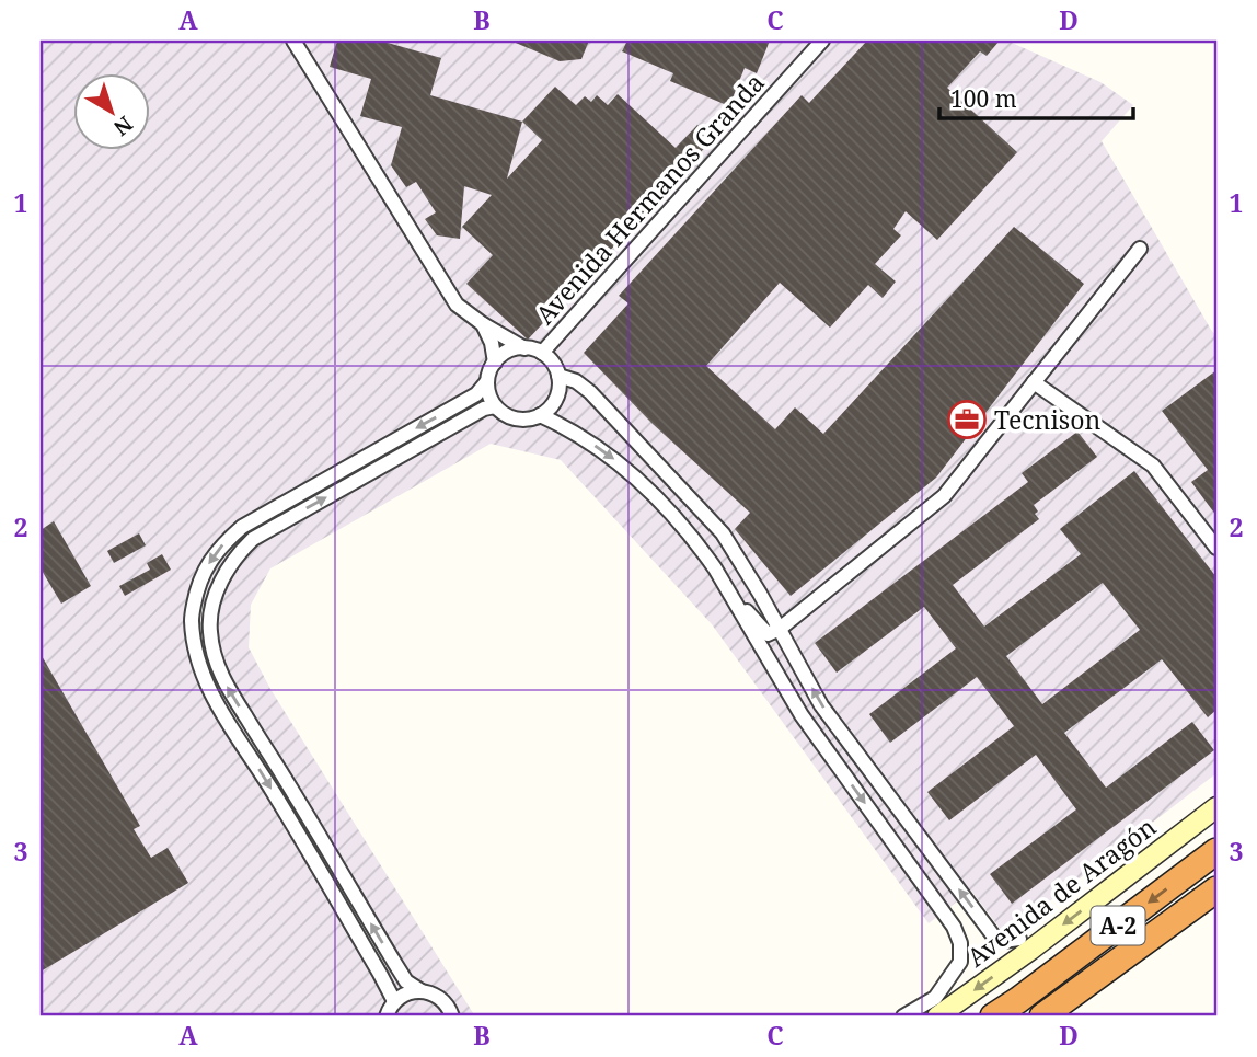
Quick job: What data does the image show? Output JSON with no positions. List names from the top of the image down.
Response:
{
  "streets": {
    "highway": ["A-2"],
    "street": ["Avenida Hermanos Granda", "Avenida de Aragón"]
  },
  "one_way": ["Avenida de Aragón"],
  "places": {
    "office": ["Tecnison"]
  },
  "scale_bar": "100 m",
  "north": "bottom right",
  "grid": {
    "columns": [
      "A",
      "B",
      "C",
      "D"
    ],
    "rows": ["1", "2", "3"]
  }
}
